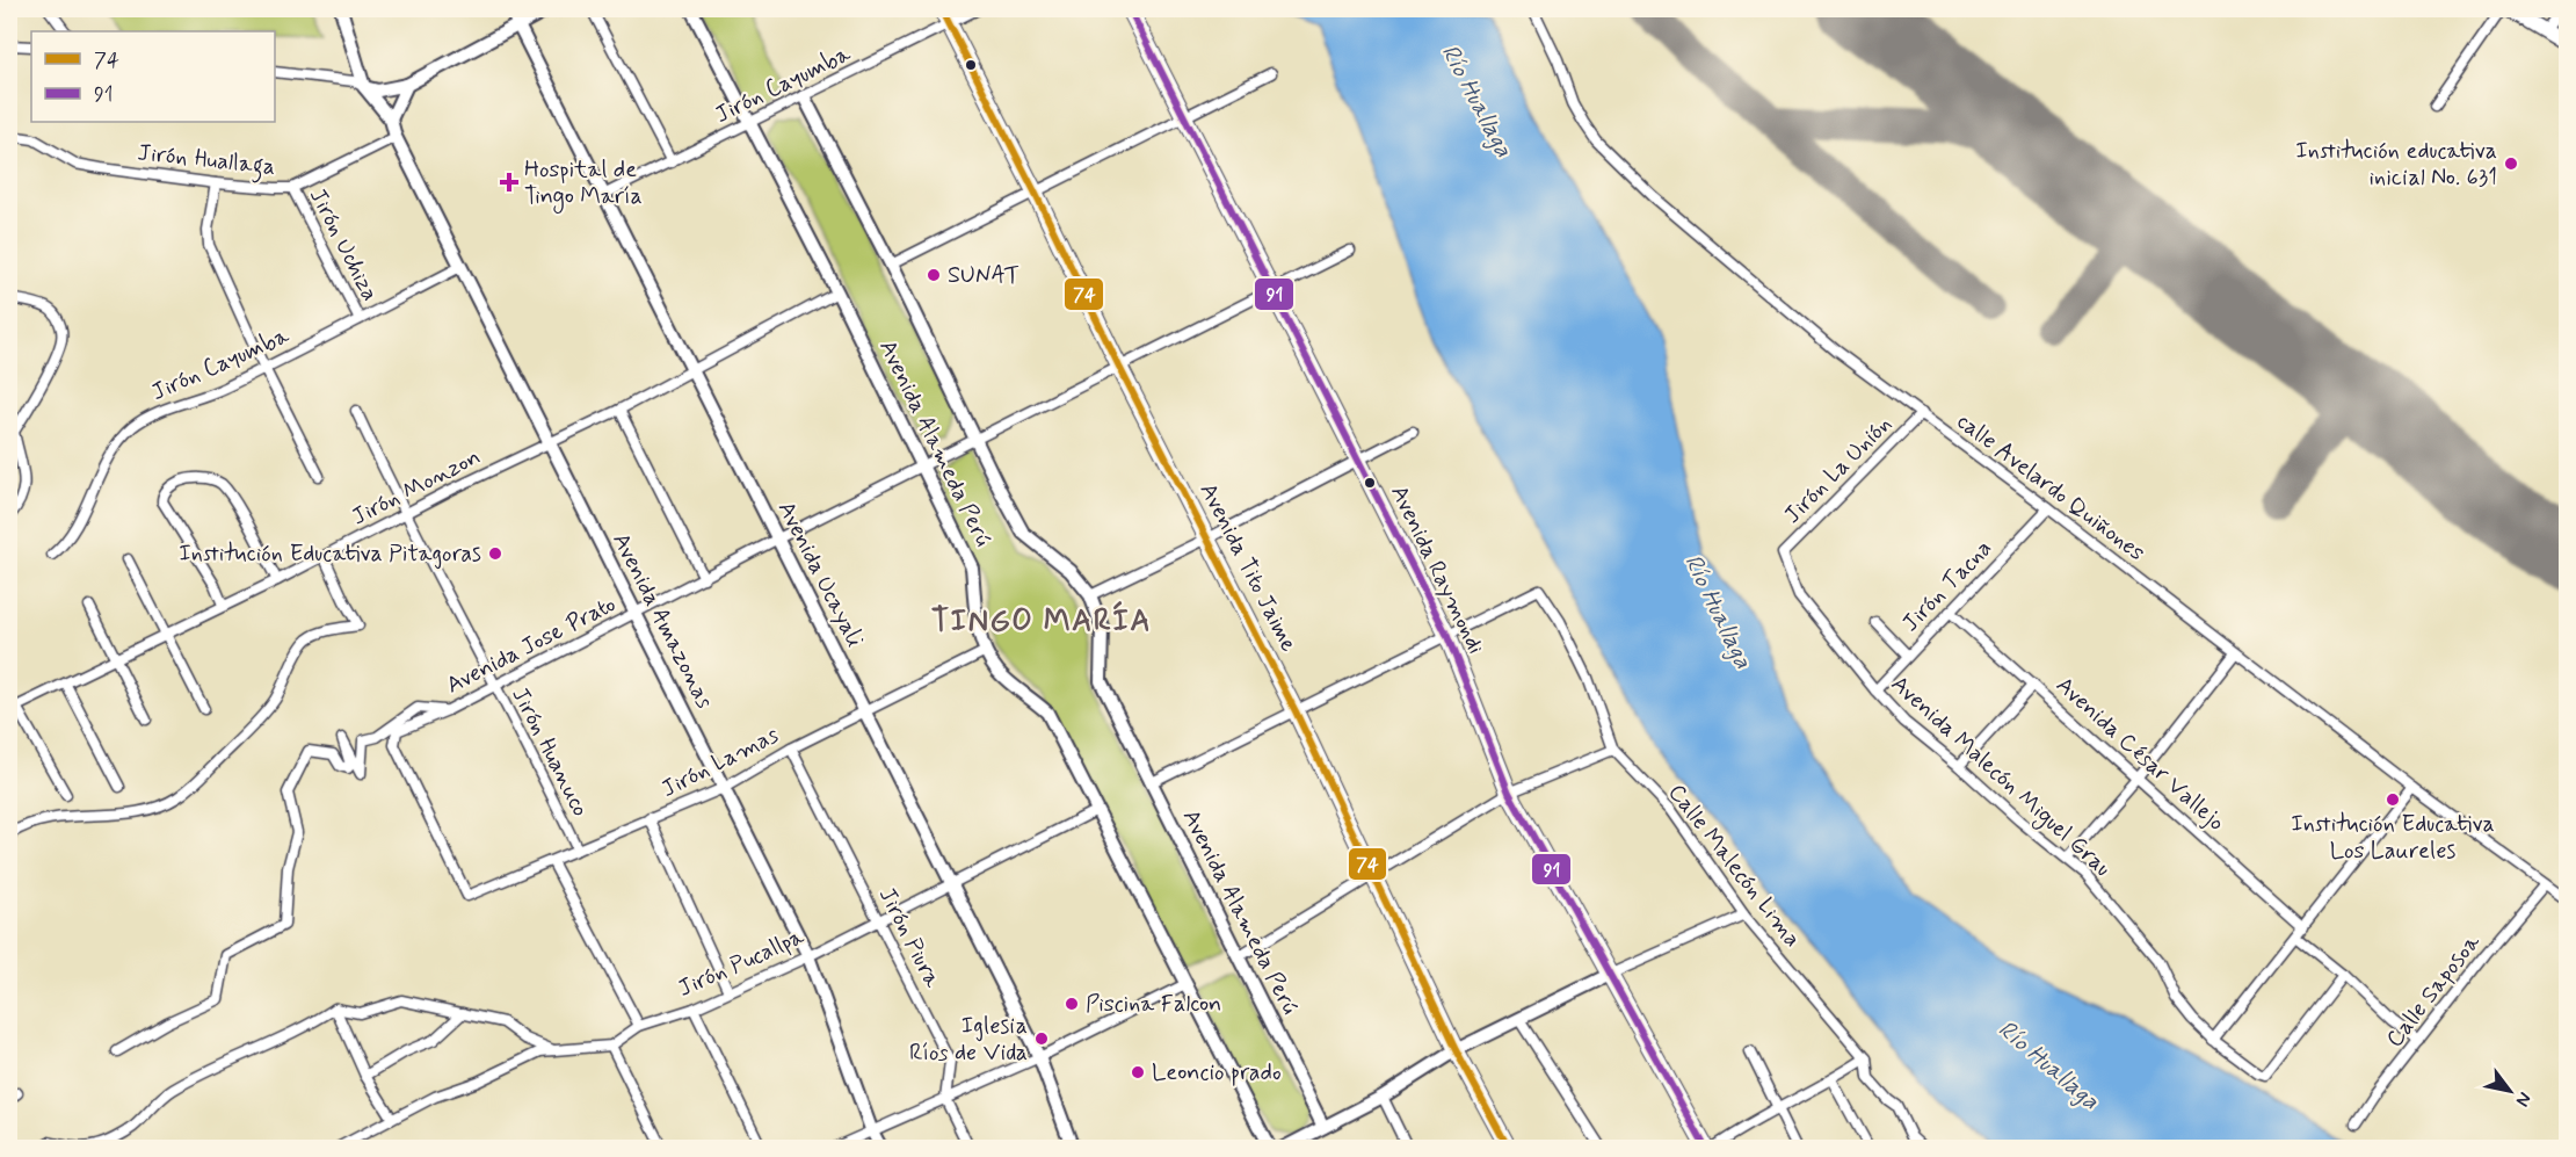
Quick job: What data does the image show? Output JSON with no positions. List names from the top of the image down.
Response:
{
  "streets": {
    "highway": ["Avenida Tito Jaime", "Avenida Raymondi"],
    "street": [
      "Jirón Cayumba",
      "Jirón Huallaga",
      "Jirón Uchiza",
      "Avenida Alameda Perú",
      "Jirón La Unión",
      "Jirón Monzon",
      "calle Avelardo Quiñones",
      "Avenida Ucayali",
      "Jirón Tacna",
      "Avenida Amazonas",
      "Avenida Jose Prato",
      "Jirón Huanuco",
      "Avenida César Vallejo",
      "Jirón Lamas",
      "Avenida Malecón Miguel Grau",
      "Calle Malecón Lima",
      "Jirón Piura",
      "Jirón Pucallpa",
      "Calle Saposoa"
    ]
  },
  "crossings": [
    ["Jirón Cayumba", "Jirón Uchiza"],
    ["Jirón Cayumba", "Avenida Alameda Perú"],
    ["Jirón Cayumba", "Avenida Tito Jaime"],
    ["Jirón Cayumba", "Avenida Ucayali"],
    ["Jirón Cayumba", "Avenida Amazonas"],
    ["Jirón Huallaga", "Jirón Uchiza"],
    ["Jirón Huallaga", "Avenida Amazonas"],
    ["Avenida Alameda Perú", "Jirón Monzon"],
    ["Avenida Alameda Perú", "Avenida Jose Prato"],
    ["Avenida Alameda Perú", "Jirón Lamas"],
    ["Avenida Alameda Perú", "Jirón Pucallpa"],
    ["Jirón La Unión", "calle Avelardo Quiñones"],
    ["Jirón La Unión", "Avenida Malecón Miguel Grau"],
    ["Jirón Monzon", "Avenida Ucayali"],
    ["Jirón Monzon", "Avenida Amazonas"],
    ["Jirón Monzon", "Jirón Huanuco"],
    ["calle Avelardo Quiñones", "Jirón Tacna"],
    ["calle Avelardo Quiñones", "Calle Saposoa"],
    ["Avenida Tito Jaime", "Avenida Jose Prato"],
    ["Avenida Raymondi", "Avenida Jose Prato"],
    ["Avenida Raymondi", "Calle Malecón Lima"],
    ["Avenida Ucayali", "Avenida Jose Prato"],
    ["Avenida Ucayali", "Jirón Lamas"],
    ["Avenida Ucayali", "Jirón Pucallpa"],
    ["Jirón Tacna", "Avenida César Vallejo"],
    ["Jirón Tacna", "Avenida Malecón Miguel Grau"],
    ["Avenida Amazonas", "Avenida Jose Prato"],
    ["Avenida Amazonas", "Jirón Lamas"],
    ["Avenida Amazonas", "Jirón Pucallpa"],
    ["Avenida Jose Prato", "Jirón Huanuco"],
    ["Avenida Jose Prato", "Jirón Lamas"],
    ["Jirón Huanuco", "Jirón Lamas"],
    ["Jirón Lamas", "Jirón Piura"],
    ["Jirón Piura", "Jirón Pucallpa"]
  ],
  "districts": ["TINGO MARÍA"],
  "water": ["Río Huallaga"],
  "places": {
    "other": [
      "Institución educativa inicial No. 631",
      "SUNAT",
      "Institución Educativa Pitagoras",
      "Institución Educativa Los Laureles",
      "Piscina Falcon",
      "Iglesia Ríos de Vida",
      "Leoncio prado"
    ],
    "health": ["Hospital de Tingo María"]
  },
  "lines": ["transit line 74", "transit line 91"],
  "legend": ["74", "91"],
  "north": "bottom right"
}
